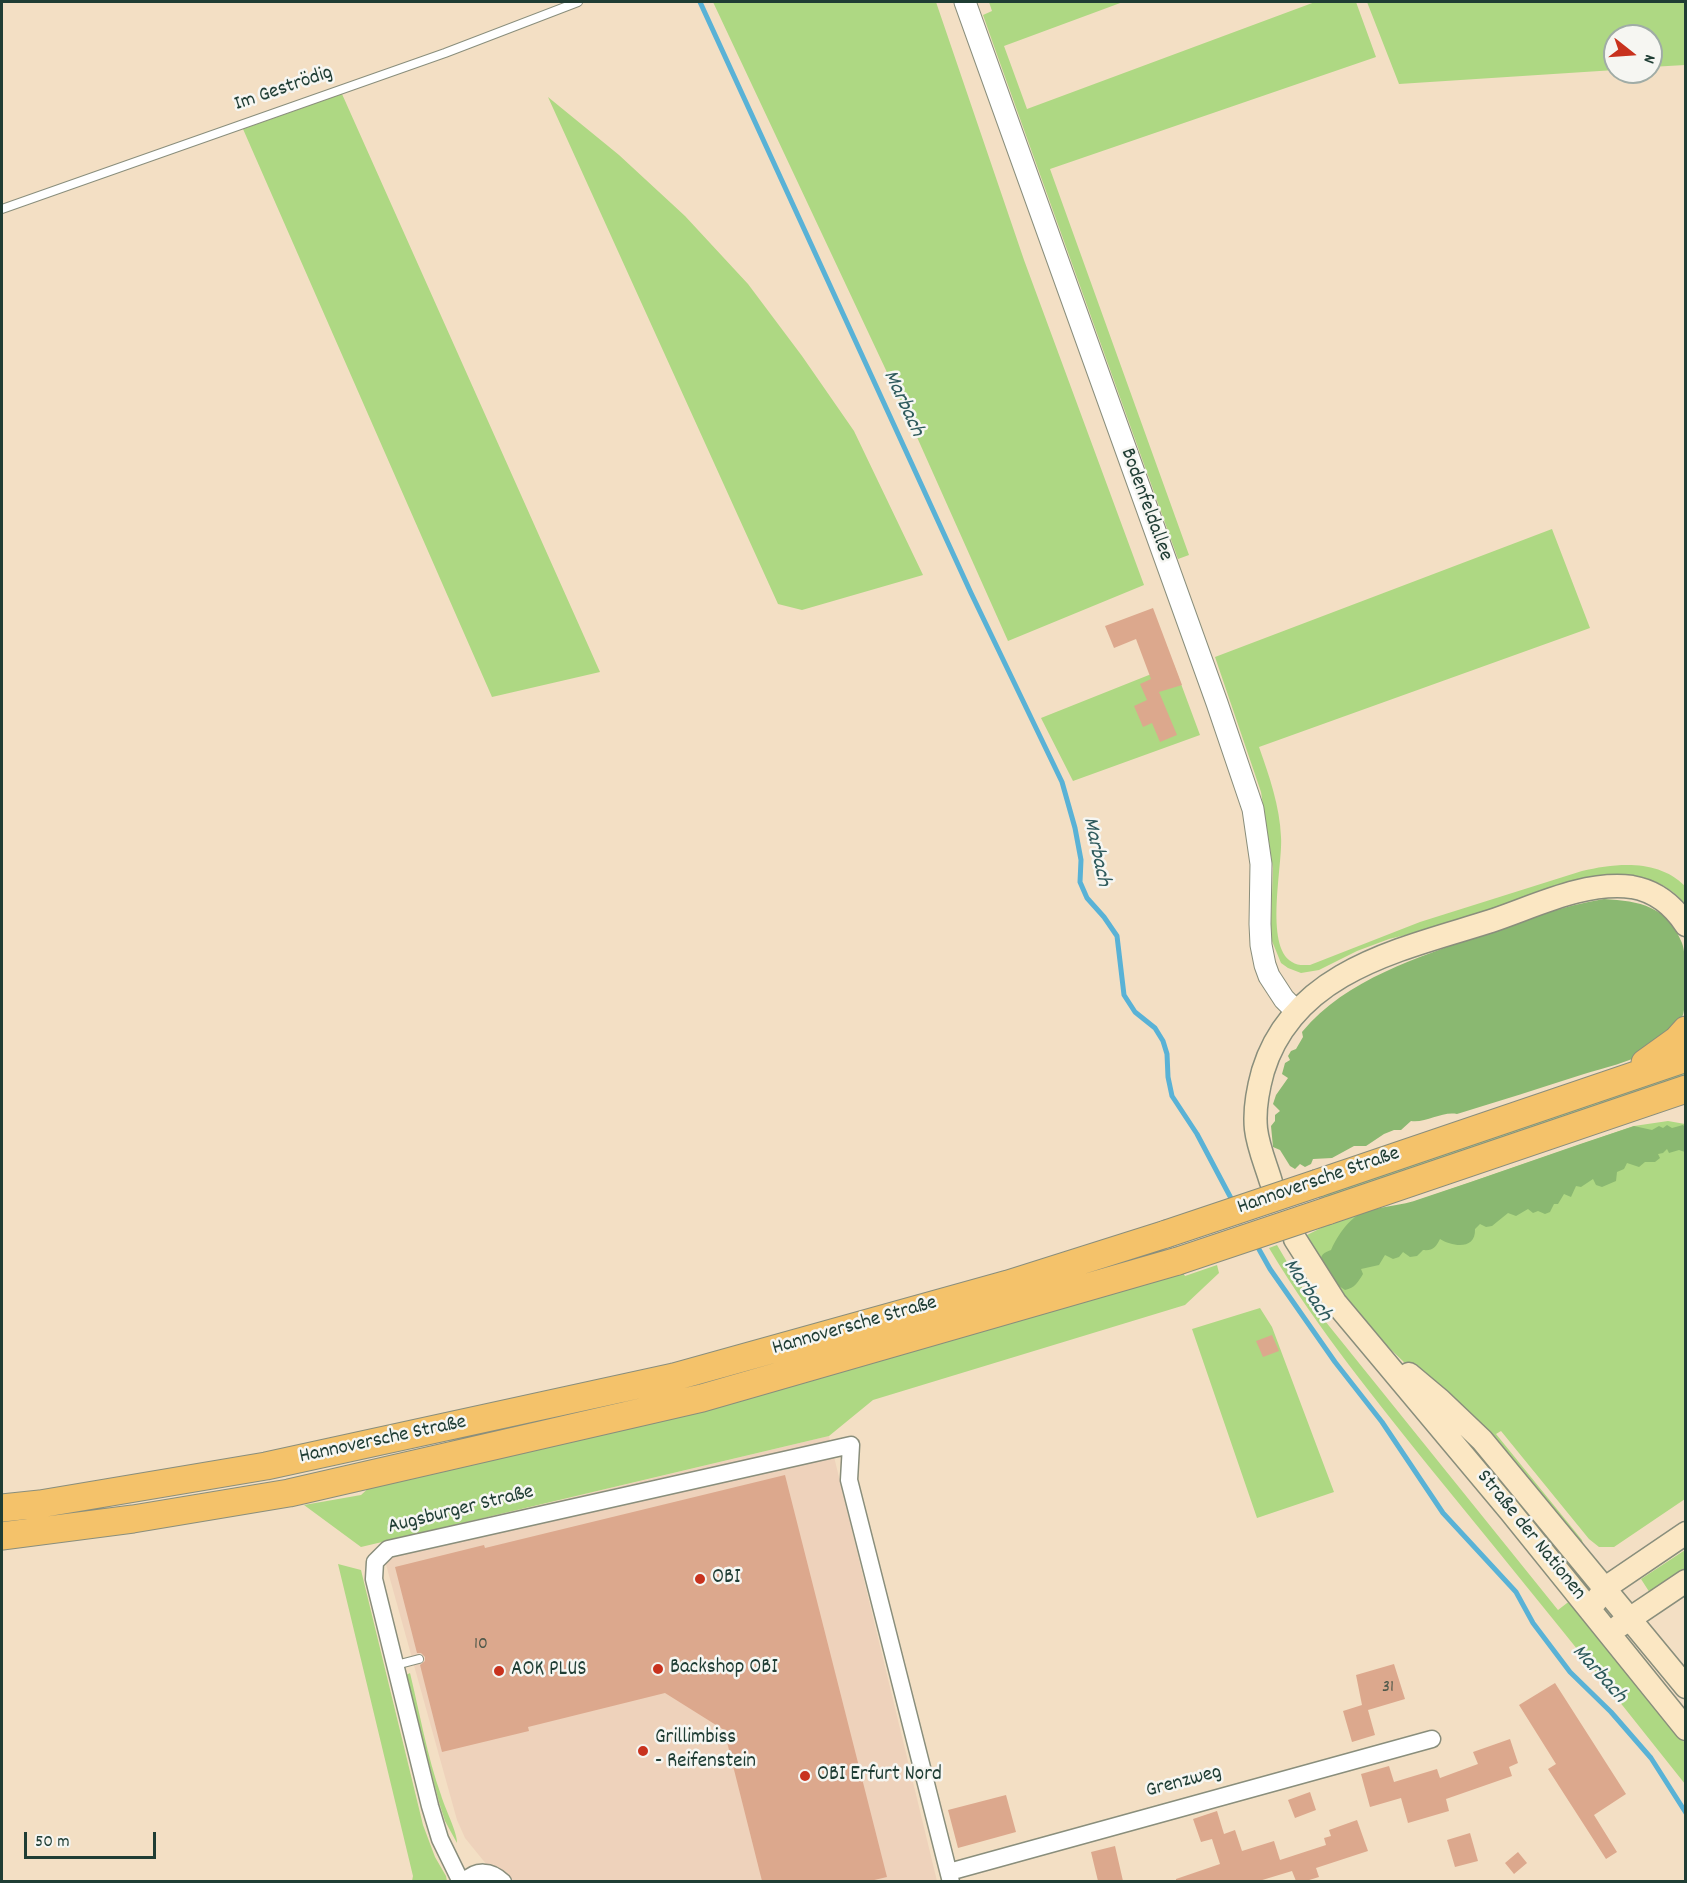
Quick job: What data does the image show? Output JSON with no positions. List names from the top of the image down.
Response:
{
  "streets": {
    "highway": ["Hannoversche Straße"],
    "main road": ["Straße der Nationen"],
    "street": ["Bodenfeldallee", "Augsburger Straße", "Grenzweg"],
    "lane": ["Im Geströdig"]
  },
  "crossings": [
    ["Augsburger Straße", "Grenzweg"]
  ],
  "water": ["Marbach"],
  "places": [
    "OBI",
    "Backshop OBI",
    "AOK PLUS",
    "Grillimbiss - Reifenstein",
    "OBI Erfurt Nord"
  ],
  "house_numbers": ["10", "31"],
  "scale_bar": "50 m",
  "north": "right"
}
